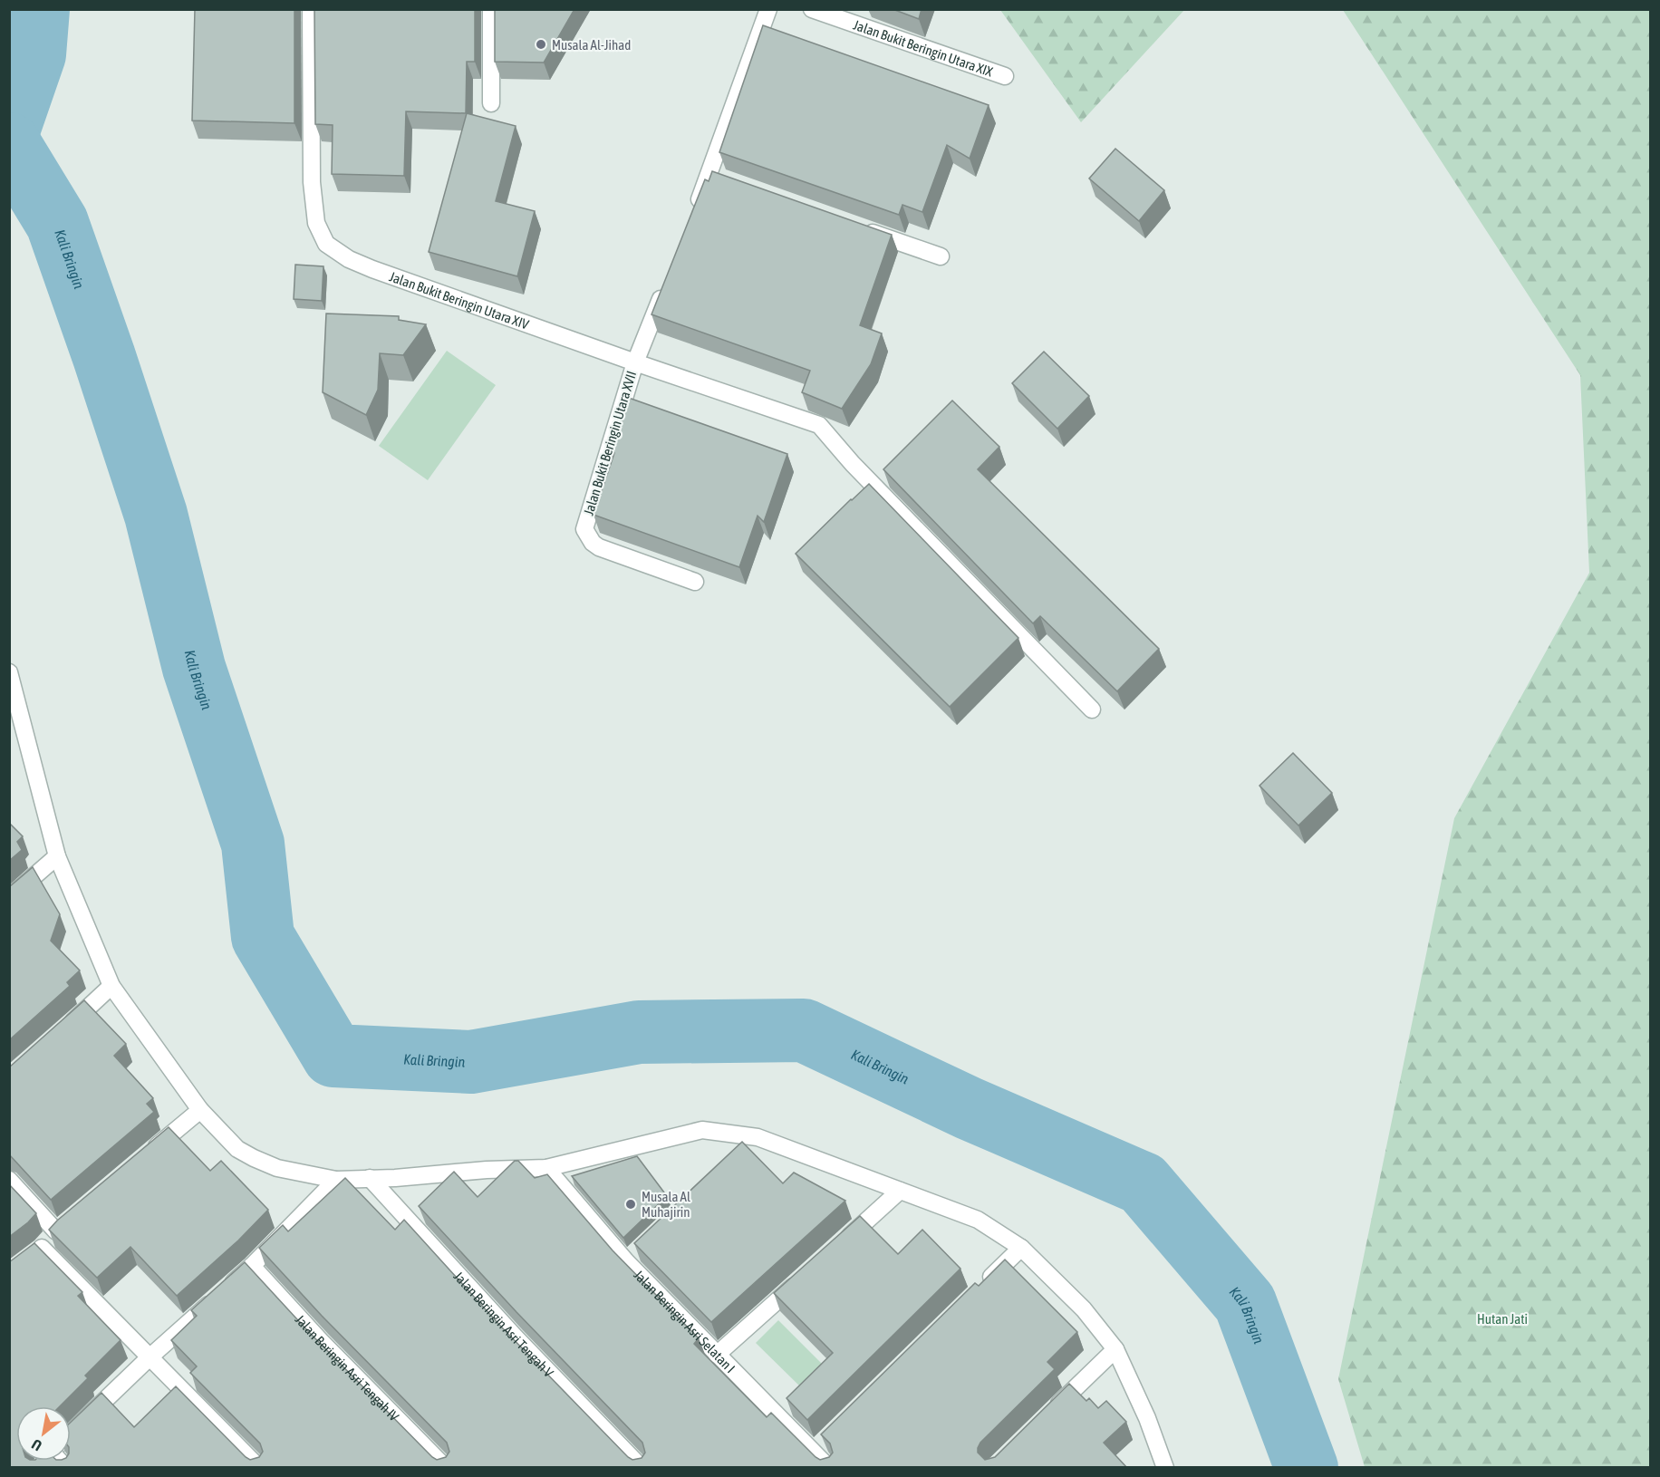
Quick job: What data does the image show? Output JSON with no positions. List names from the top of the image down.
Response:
{
  "streets": {
    "street": [
      "Jalan Bukit Beringin Utara XIX",
      "Jalan Bukit Beringin Utara XIV",
      "Jalan Bukit Beringin Utara XVII",
      "Jalan Beringin Asri Selatan I",
      "Jalan Beringin Asri Tengah V",
      "Jalan Beringin Asri Tengah IV"
    ]
  },
  "crossings": [
    ["Jalan Bukit Beringin Utara XIV", "Jalan Bukit Beringin Utara XVII"]
  ],
  "water": ["Kali Bringin"],
  "parks": ["Hutan Jati"],
  "places": ["Musala Al-Jihad", "Musala Al Muhajirin"],
  "north": "bottom left"
}
